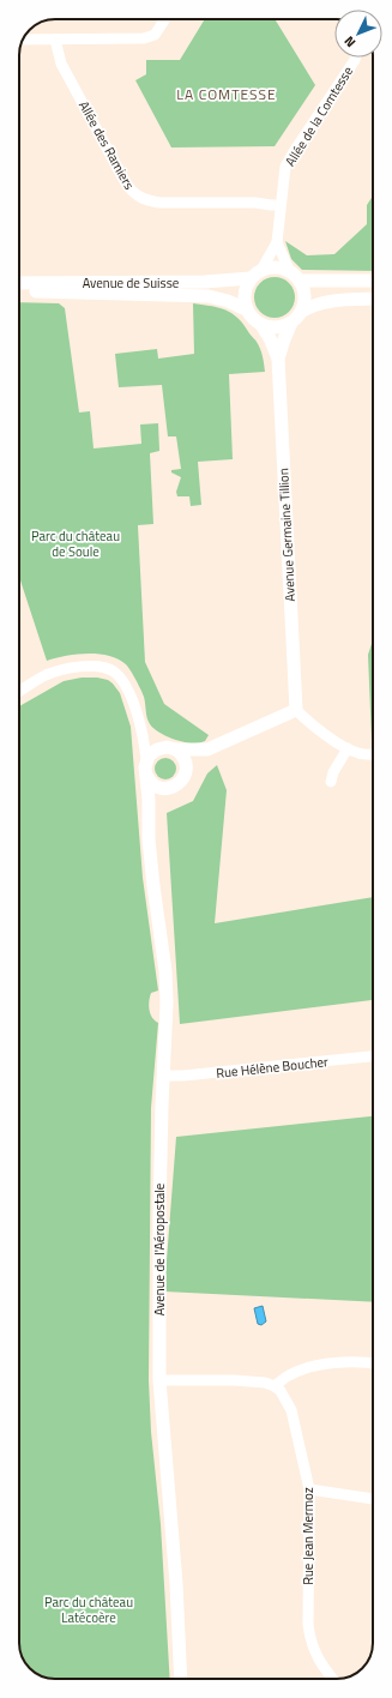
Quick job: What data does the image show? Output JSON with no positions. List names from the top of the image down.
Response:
{
  "streets": {
    "street": [
      "Allée de la Comtesse",
      "Allée des Ramiers",
      "Avenue de Suisse",
      "Avenue Germaine Tillion",
      "Rue Hélène Boucher",
      "Avenue de l'Aéropostale",
      "Rue Jean Mermoz"
    ]
  },
  "crossings": [
    ["Allée de la Comtesse", "Allée des Ramiers"],
    ["Allée de la Comtesse", "Avenue de Suisse"],
    ["Allée de la Comtesse", "Avenue Germaine Tillion"],
    ["Avenue de Suisse", "Avenue Germaine Tillion"],
    ["Rue Hélène Boucher", "Avenue de l'Aéropostale"]
  ],
  "districts": ["LA COMTESSE"],
  "parks": ["Parc du château de Soule", "Parc du château Latécoère"],
  "north": "bottom left"
}
